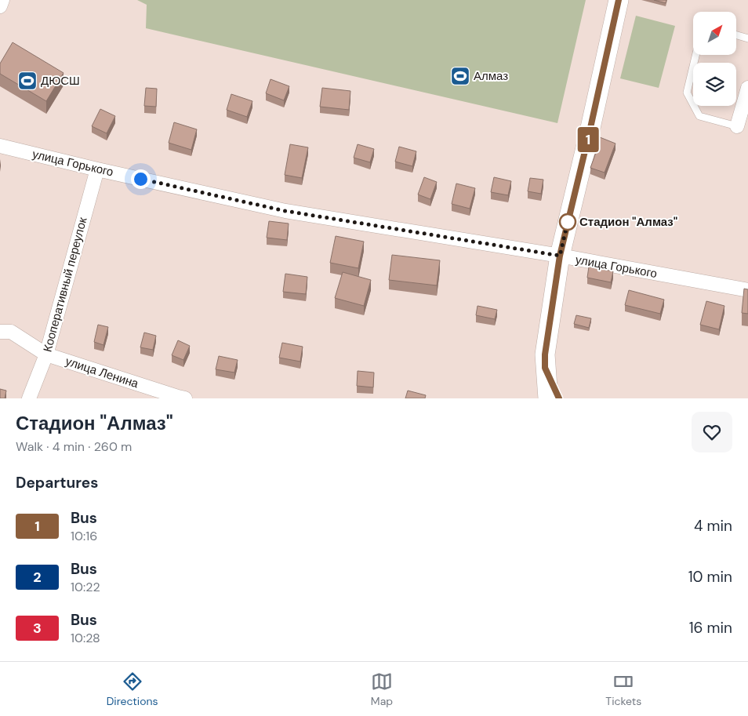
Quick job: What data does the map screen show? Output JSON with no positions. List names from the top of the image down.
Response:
{
  "streets": {
    "street": ["улица Горького", "Кооперативный переулок", "улица Ленина"]
  },
  "crossings": [
    ["улица Горького", "Кооперативный переулок"],
    ["Кооперативный переулок", "улица Ленина"]
  ],
  "places": {
    "sports": ["Алмаз", "ДЮСШ"],
    "other": ["Стадион \"Алмаз\""]
  },
  "lines": ["bus line 1"],
  "north": "top right",
  "page": {
    "on_map": "1",
    "heading": [
      ["Стадион \"Алмаз\"", "Walk · 4 min · 260 m"],
      "Departures"
    ],
    "list": [
      {
        "mark": "1",
        "name": "Bus",
        "note": "10:16",
        "value": "4 min"
      },
      {
        "mark": "2",
        "name": "Bus",
        "note": "10:22",
        "value": "10 min"
      },
      {
        "mark": "3",
        "name": "Bus",
        "note": "10:28",
        "value": "16 min"
      }
    ],
    "tabs": ["Directions", "Map", "Tickets"]
  }
}
